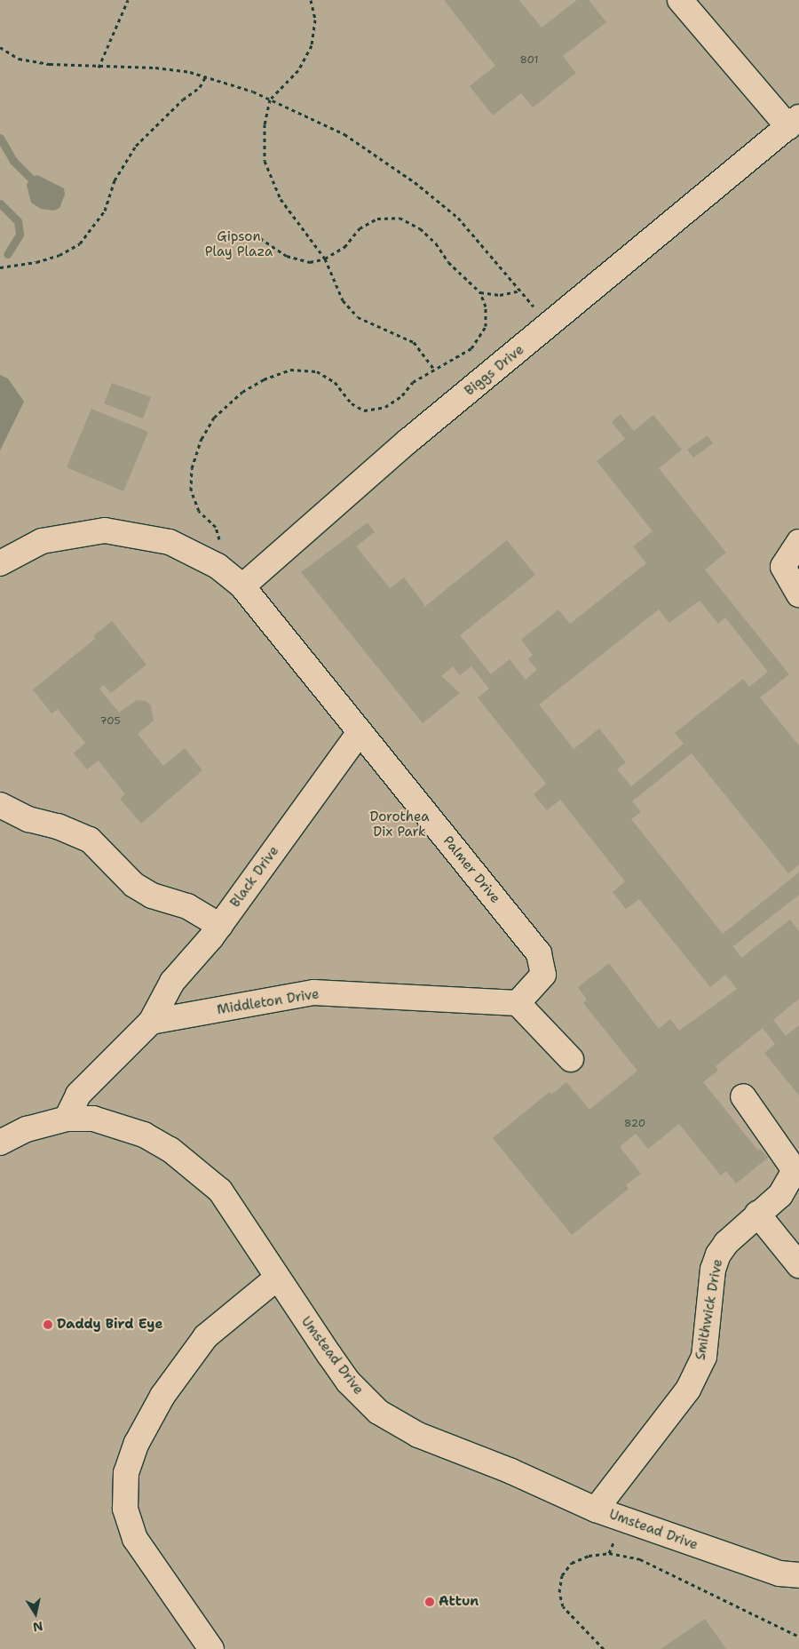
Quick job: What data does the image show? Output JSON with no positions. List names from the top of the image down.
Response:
{
  "streets": {
    "street": [
      "Biggs Drive",
      "Palmer Drive",
      "Black Drive",
      "Middleton Drive",
      "Smithwick Drive",
      "Umstead Drive"
    ]
  },
  "crossings": [
    ["Biggs Drive", "Palmer Drive"],
    ["Palmer Drive", "Black Drive"],
    ["Palmer Drive", "Middleton Drive"],
    ["Black Drive", "Middleton Drive"],
    ["Smithwick Drive", "Umstead Drive"]
  ],
  "parks": ["Gipson Play Plaza", "Dorothea Dix Park"],
  "places": ["Daddy Bird Eye", "Attun"],
  "house_numbers": ["801", "705", "820"],
  "north": "bottom"
}
